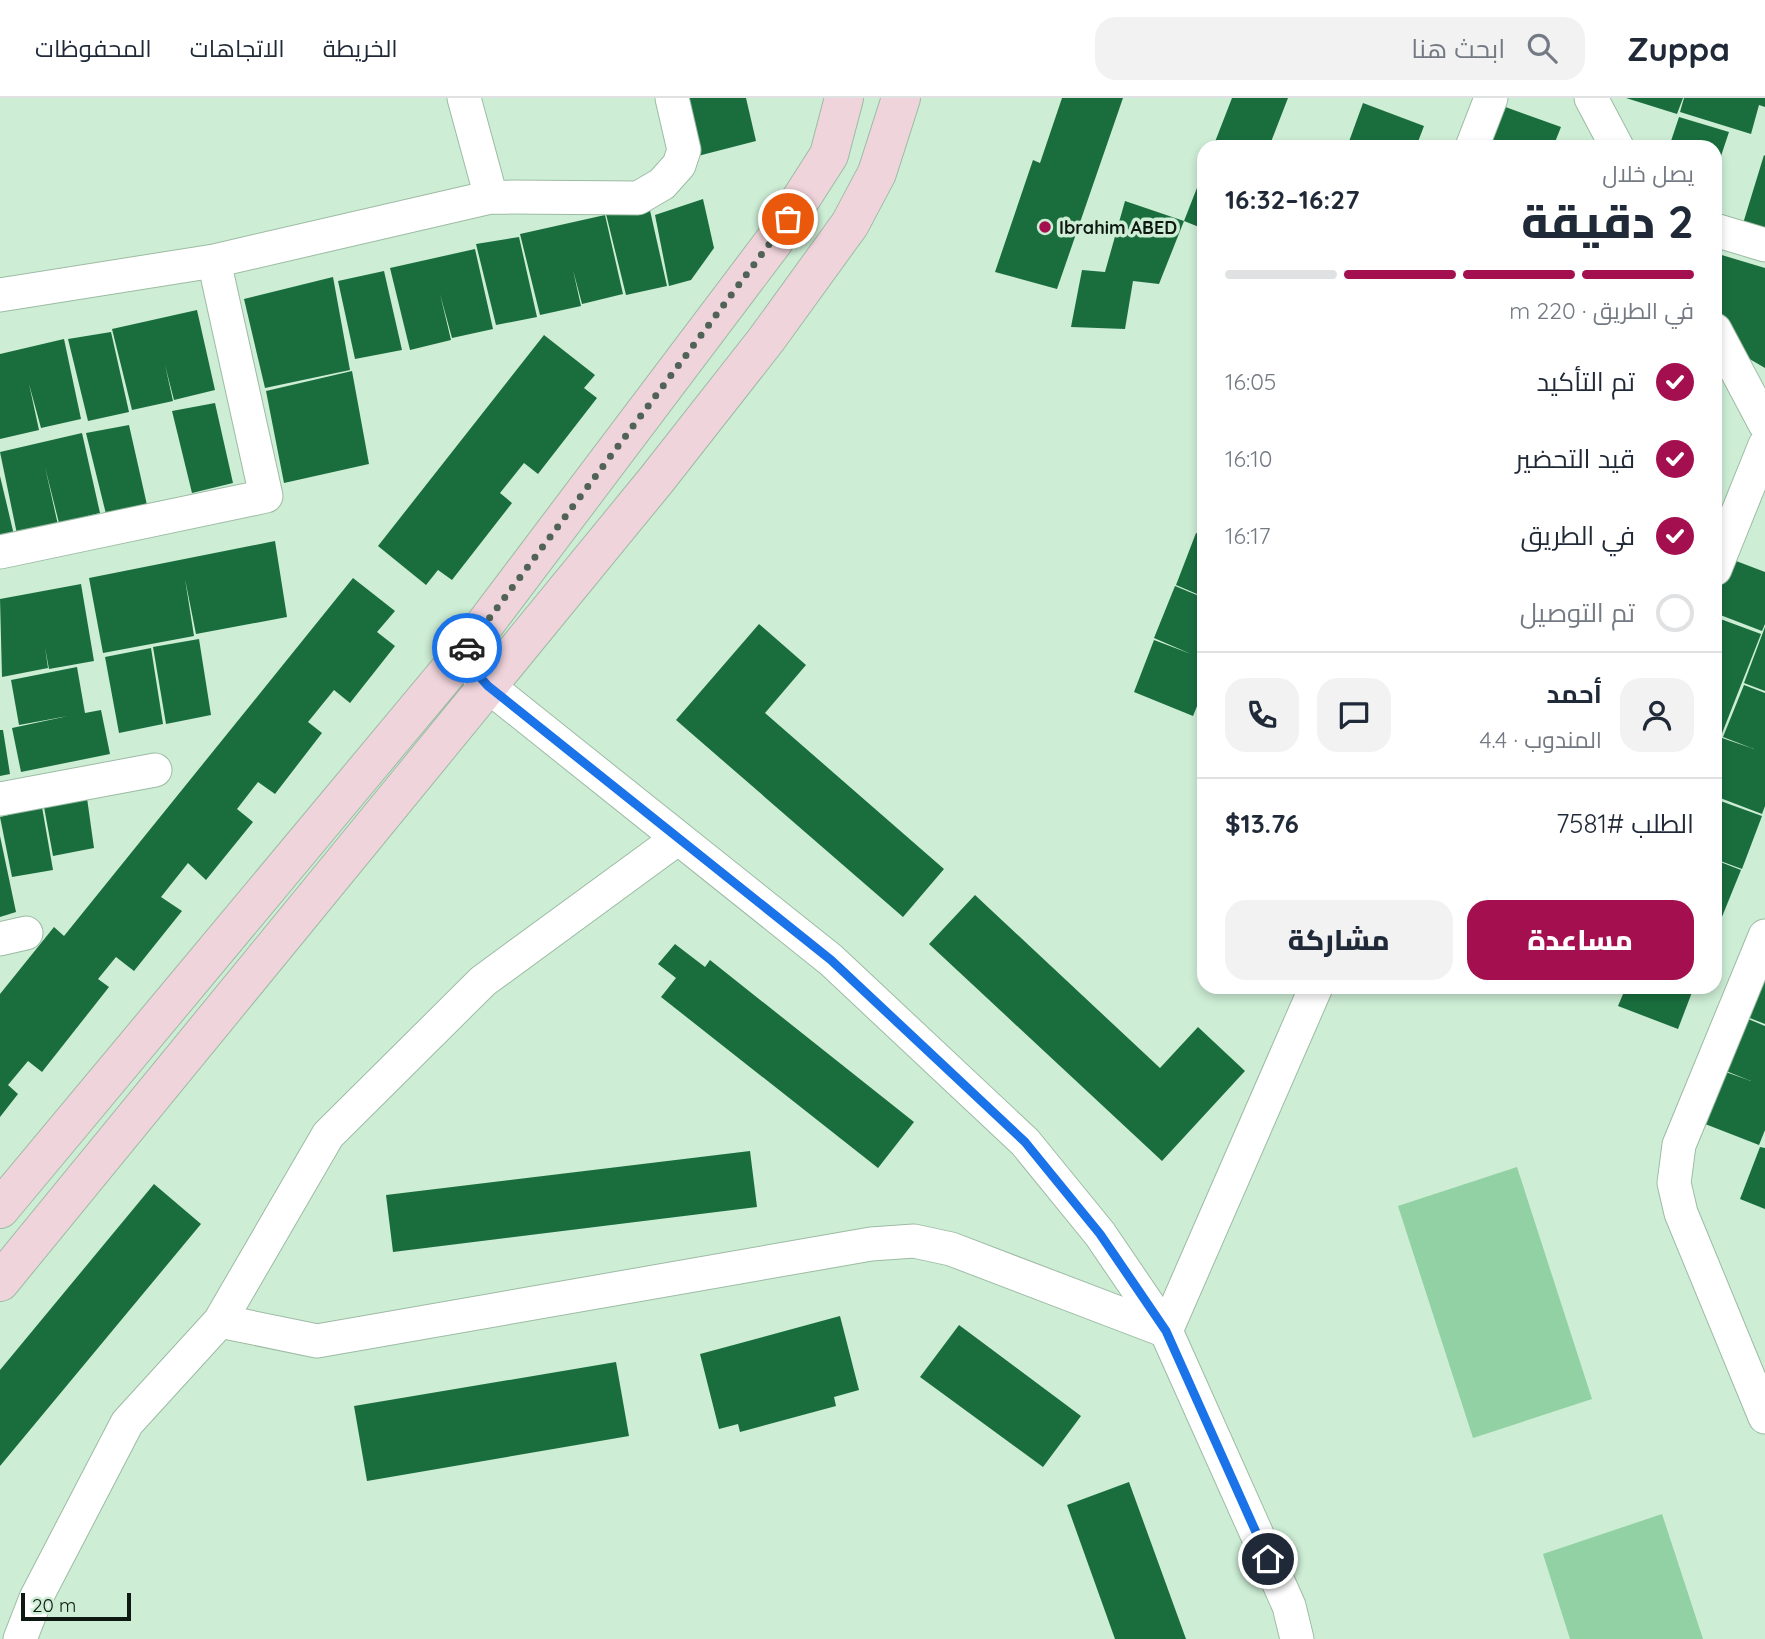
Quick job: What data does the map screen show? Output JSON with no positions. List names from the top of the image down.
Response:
{
  "places": ["Ibrahim ABED"],
  "scale_bar": "20 m",
  "page": {
    "header": "Zuppa",
    "search": "ابحث هنا",
    "nav": ["الخريطة", "الاتجاهات", "المحفوظات"],
    "heading": ["2 دقيقة", "يصل خلال", "16:27–16:32"],
    "panel": [
      "أحمد",
      "المندوب · 4.4",
      "الطلب #7581",
      "$13.76"
    ],
    "bar": "في الطريق · 220 m",
    "list": [
      ["تم التأكيد", "16:05"],
      ["قيد التحضير", "16:10"],
      ["في الطريق", "16:17"],
      "تم التوصيل"
    ],
    "buttons": ["مساعدة", "مشاركة"],
    "scale": "20 m"
  }
}
